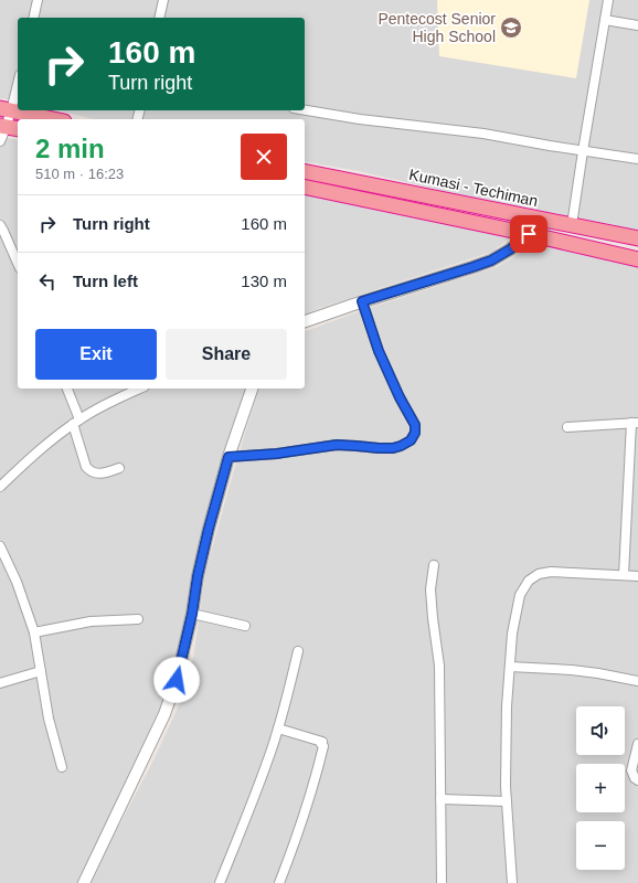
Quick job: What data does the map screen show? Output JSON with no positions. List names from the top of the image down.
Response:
{
  "streets": {
    "highway": ["Kumasi - Techiman"]
  },
  "places": {
    "school or university": ["Pentecost Senior High School"]
  },
  "page": {
    "turn": ["160 m", "Turn right"],
    "heading": ["2 min", "510 m · 16:23"],
    "list": [
      {
        "name": "Turn right",
        "value": "160 m"
      },
      {
        "name": "Turn left",
        "value": "130 m"
      }
    ],
    "buttons": ["Exit", "Share"],
    "map_buttons": ["+", "−"]
  }
}
